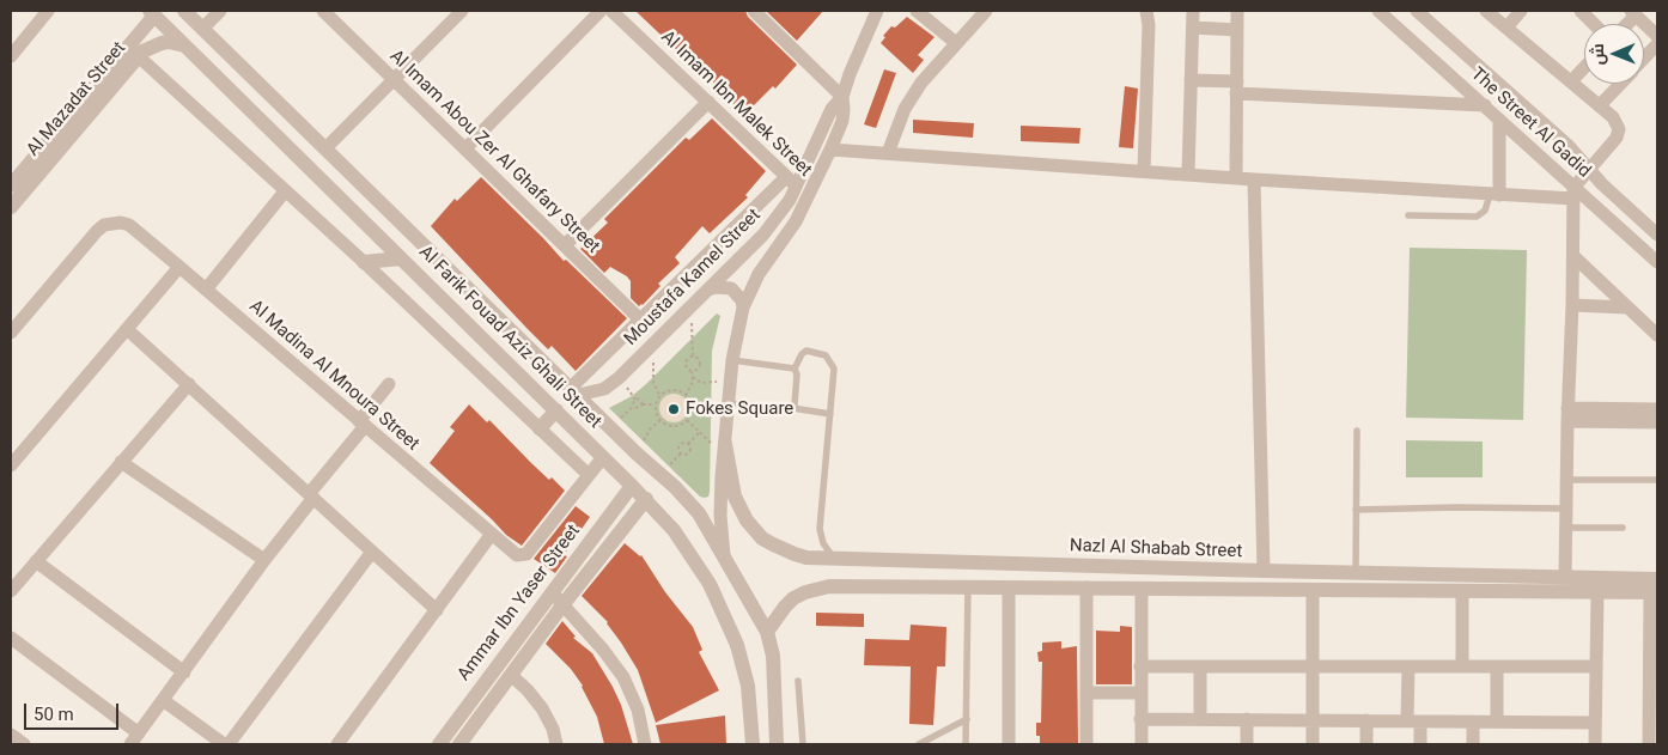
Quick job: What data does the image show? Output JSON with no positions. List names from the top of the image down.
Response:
{
  "streets": {
    "street": [
      "Al Mazadat Street",
      "Al Imam Ibn Malek Street",
      "The Street Al Gadid",
      "Al Imam Abou Zer Al Ghafary Street",
      "Moustafa Kamel Street",
      "Al Farik Fouad Aziz Ghali Street",
      "Al Madina Al Mnoura Street",
      "Nazl Al Shabab Street",
      "Ammar Ibn Yaser Street"
    ]
  },
  "crossings": [
    ["Al Mazadat Street", "Al Farik Fouad Aziz Ghali Street"],
    ["Al Imam Ibn Malek Street", "Moustafa Kamel Street"],
    ["Moustafa Kamel Street", "Al Farik Fouad Aziz Ghali Street"],
    ["Moustafa Kamel Street", "Nazl Al Shabab Street"],
    ["Al Farik Fouad Aziz Ghali Street", "Nazl Al Shabab Street"],
    ["Al Farik Fouad Aziz Ghali Street", "Ammar Ibn Yaser Street"]
  ],
  "places": ["Fokes Square"],
  "scale_bar": "50 m",
  "north": "left"
}
